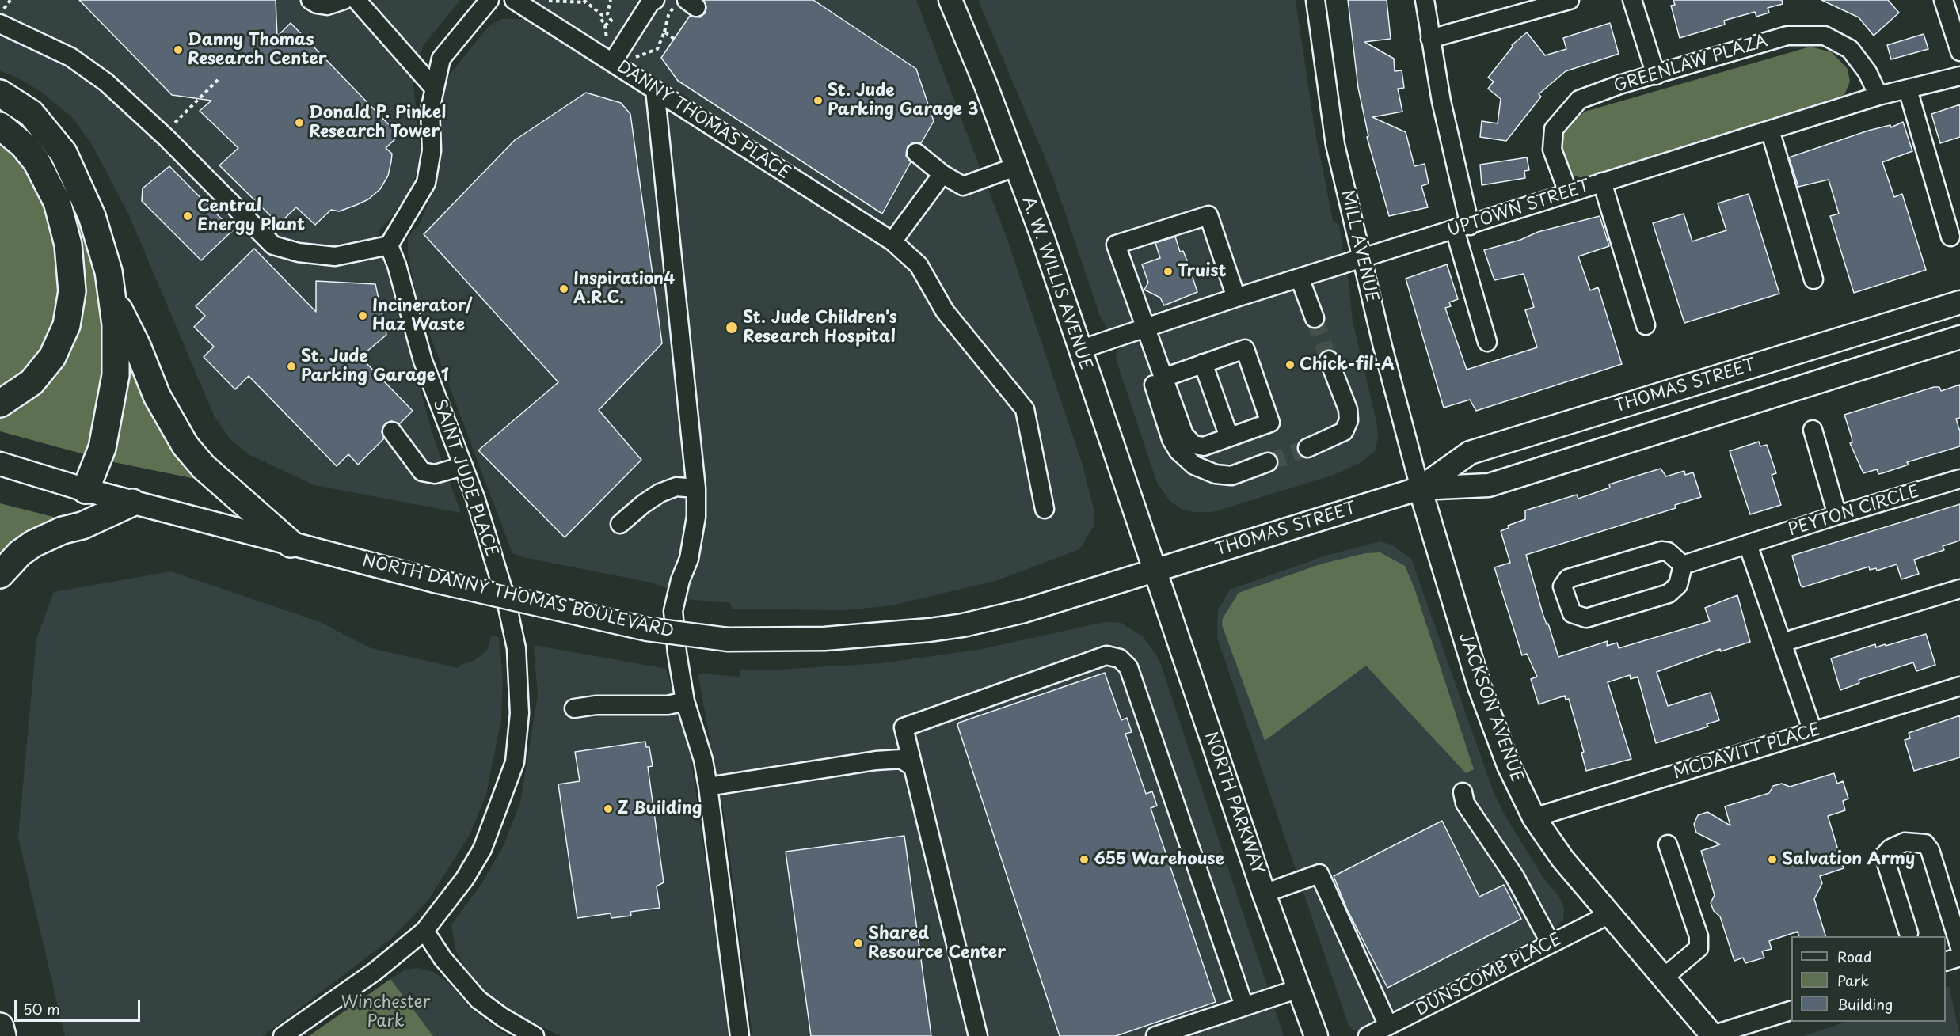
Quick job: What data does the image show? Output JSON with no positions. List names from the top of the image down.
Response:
{
  "streets": {
    "main road": [
      "A. W. WILLIS AVENUE",
      "THOMAS STREET",
      "NORTH DANNY THOMAS BOULEVARD",
      "JACKSON AVENUE",
      "NORTH PARKWAY"
    ],
    "street": [
      "GREENLAW PLAZA",
      "DANNY THOMAS PLACE",
      "UPTOWN STREET",
      "MILL AVENUE",
      "SAINT JUDE PLACE",
      "PEYTON CIRCLE",
      "MCDAVITT PLACE",
      "DUNSCOMB PLACE"
    ]
  },
  "crossings": [
    ["GREENLAW PLAZA", "UPTOWN STREET"],
    ["UPTOWN STREET", "MILL AVENUE"],
    ["UPTOWN STREET", "A. W. WILLIS AVENUE"],
    ["MILL AVENUE", "THOMAS STREET"],
    ["MILL AVENUE", "JACKSON AVENUE"],
    ["A. W. WILLIS AVENUE", "THOMAS STREET"],
    ["A. W. WILLIS AVENUE", "NORTH DANNY THOMAS BOULEVARD"],
    ["A. W. WILLIS AVENUE", "NORTH PARKWAY"],
    ["THOMAS STREET", "NORTH DANNY THOMAS BOULEVARD"],
    ["THOMAS STREET", "JACKSON AVENUE"],
    ["THOMAS STREET", "NORTH PARKWAY"],
    ["NORTH DANNY THOMAS BOULEVARD", "NORTH PARKWAY"],
    ["JACKSON AVENUE", "MCDAVITT PLACE"],
    ["JACKSON AVENUE", "DUNSCOMB PLACE"]
  ],
  "parks": ["Winchester Park"],
  "places": [
    "Danny Thomas Research Center",
    "St. Jude Parking Garage 3",
    "Donald P. Pinkel Research Tower",
    "Central Energy Plant",
    "Truist",
    "Inspiration4 A.R.C.",
    "Incinerator/ Haz Waste",
    "St. Jude Children's Research Hospital",
    "Chick-fil-A",
    "St. Jude Parking Garage 1",
    "Z Building",
    "655 Warehouse",
    "Salvation Army",
    "Shared Resource Center"
  ],
  "legend": ["Road", "Park", "Building"],
  "scale_bar": "50 m"
}
